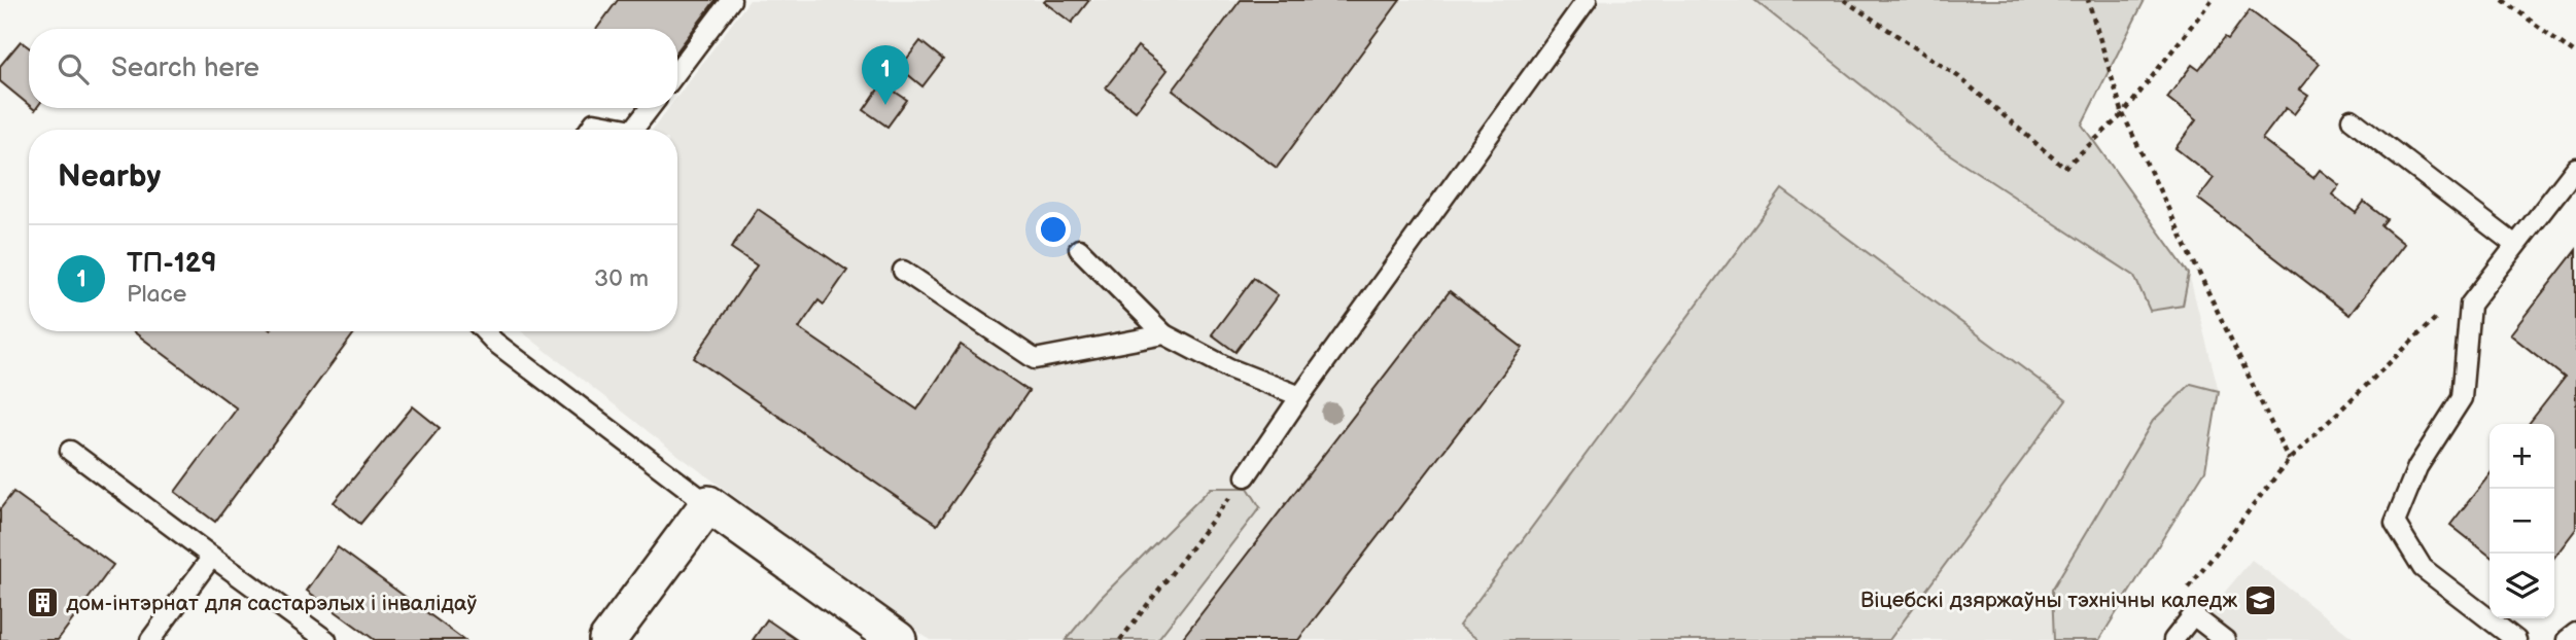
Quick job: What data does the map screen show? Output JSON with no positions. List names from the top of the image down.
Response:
{
  "places": {
    "school or university": ["Віцебскі дзяржаўны тэхнічны каледж"],
    "building": ["дом-інтэрнат для састарэлых і інвалідаў"]
  },
  "page": {
    "search": "Search here",
    "pins": "1",
    "heading": "Nearby",
    "list": [
      {
        "mark": "1",
        "name": "ТП-129",
        "note": "Place",
        "value": "30 m"
      }
    ],
    "map_buttons": ["+", "−"]
  }
}
